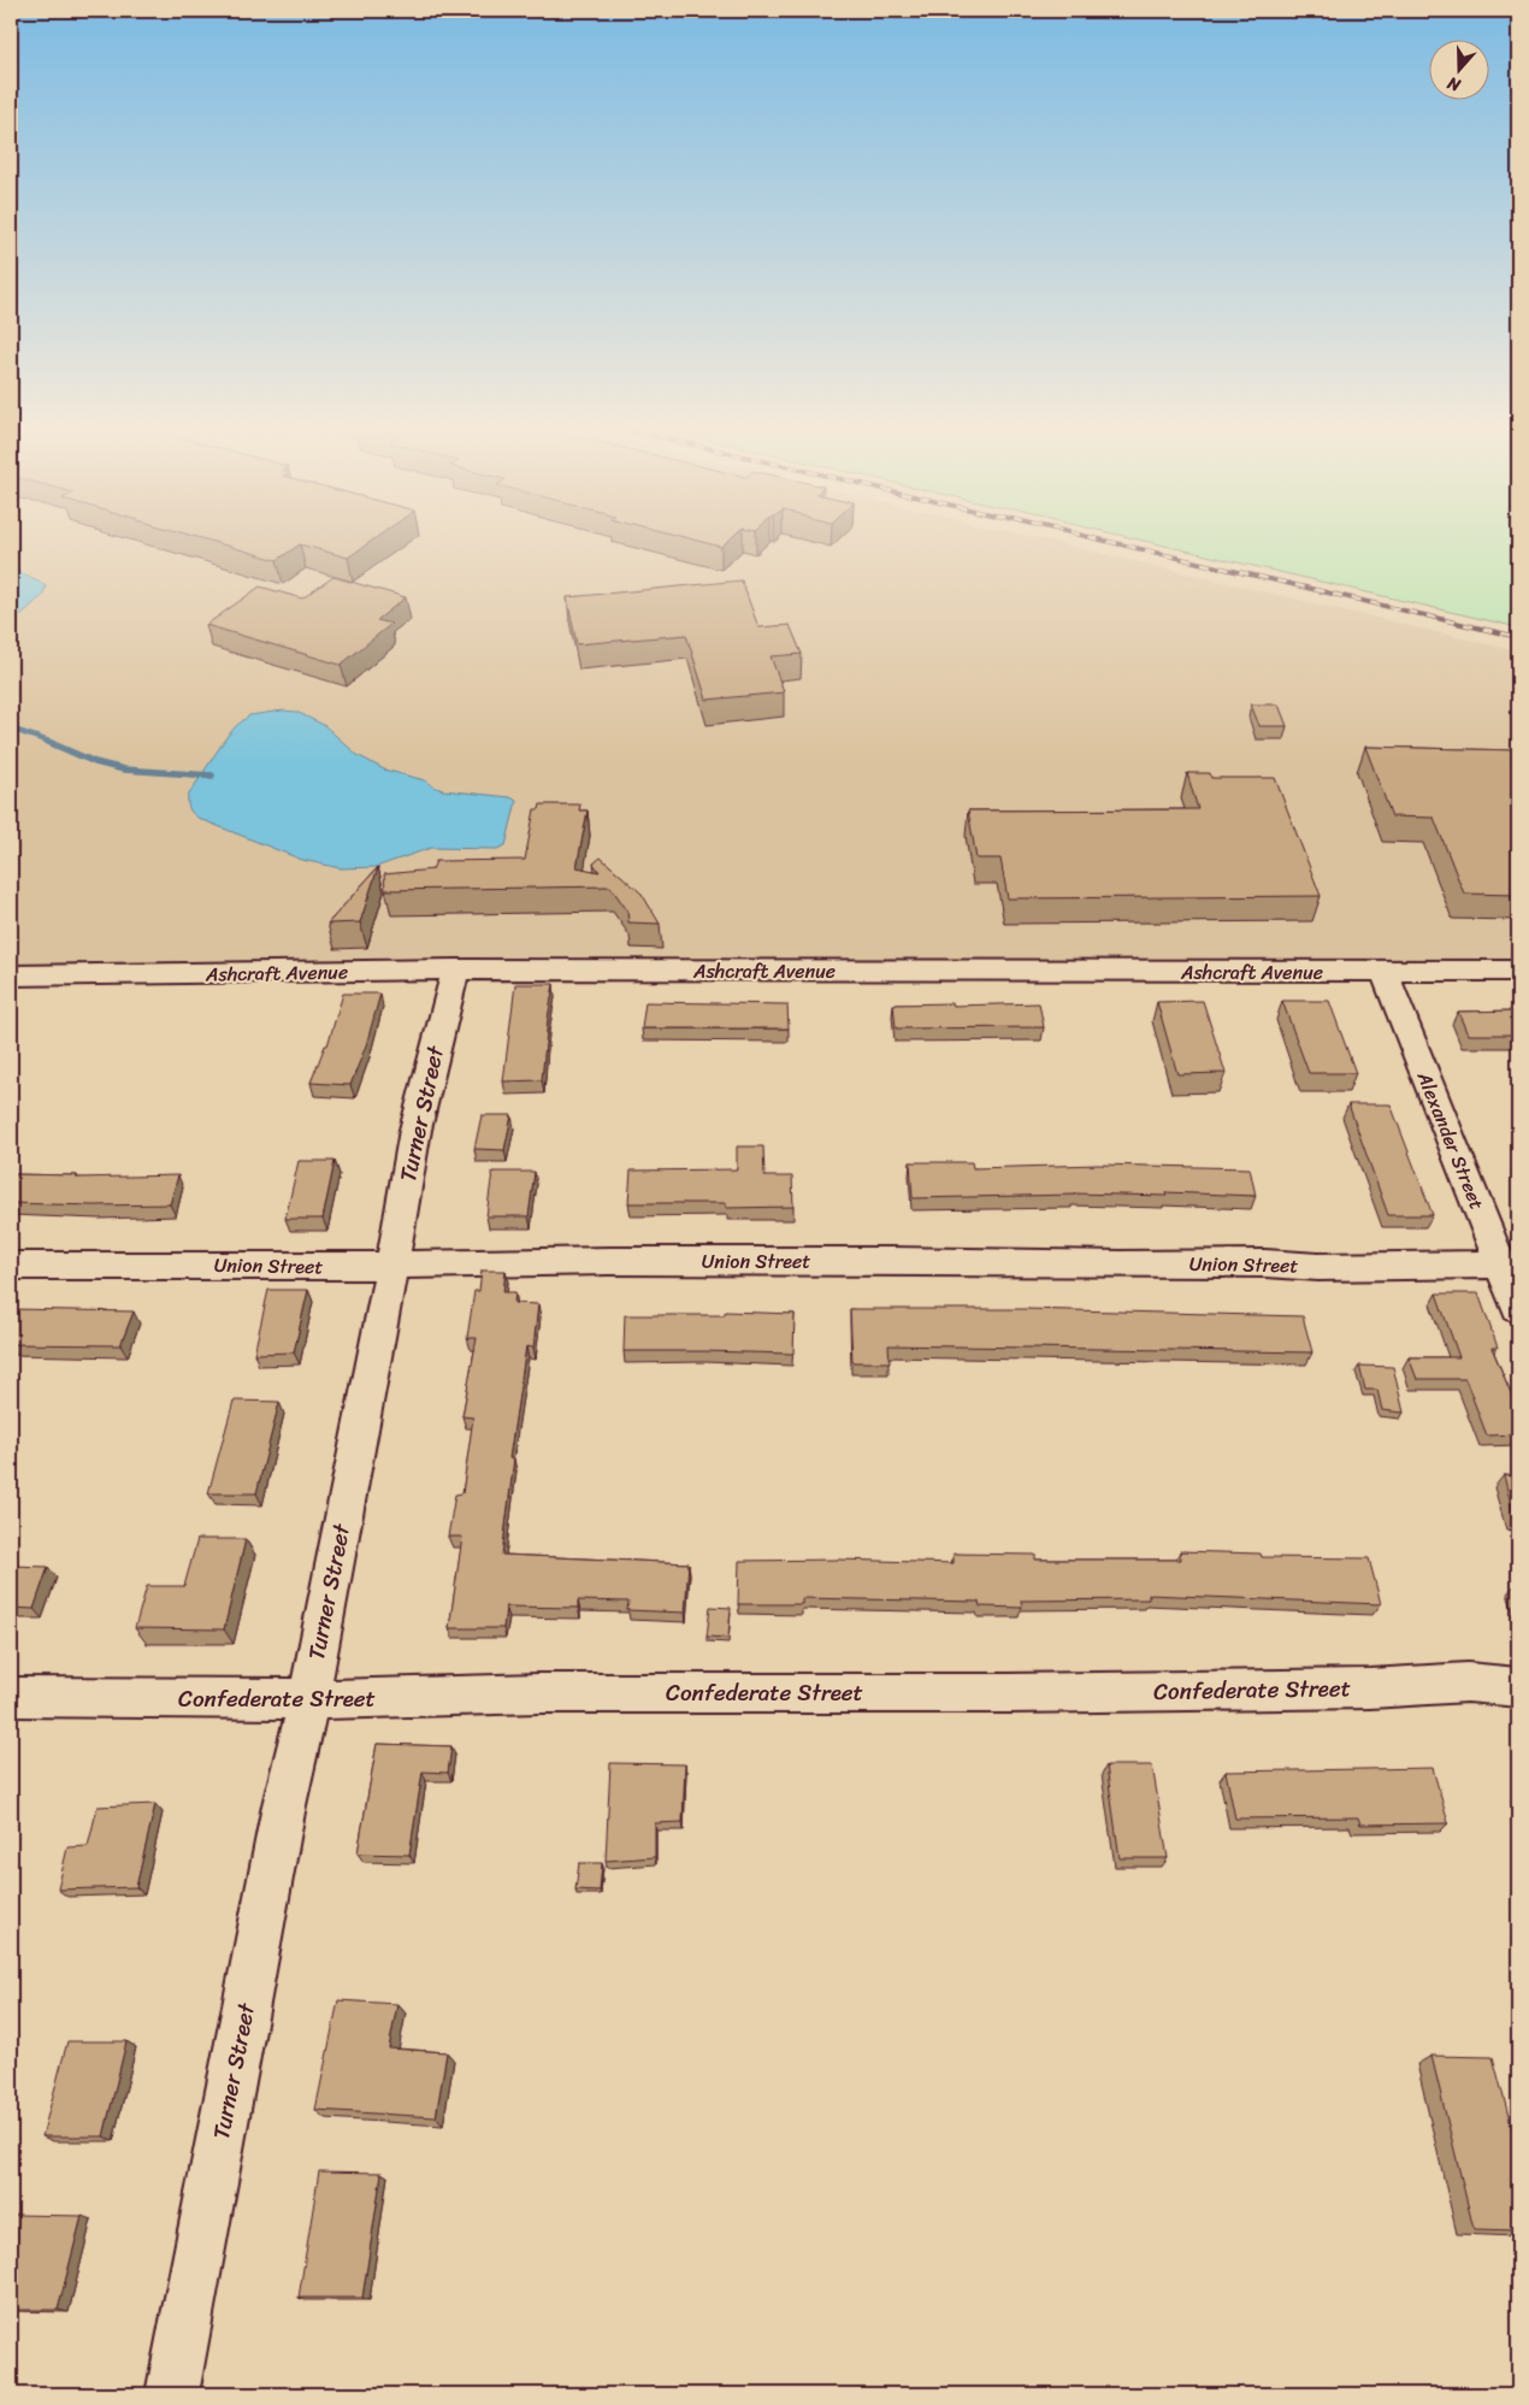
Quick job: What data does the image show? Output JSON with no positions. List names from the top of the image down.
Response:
{
  "streets": {
    "street": [
      "Ashcraft Avenue",
      "Turner Street",
      "Alexander Street",
      "Union Street",
      "Confederate Street"
    ]
  },
  "crossings": [
    ["Ashcraft Avenue", "Turner Street"],
    ["Ashcraft Avenue", "Alexander Street"],
    ["Turner Street", "Union Street"],
    ["Turner Street", "Confederate Street"],
    ["Alexander Street", "Union Street"]
  ],
  "north": "bottom"
}
